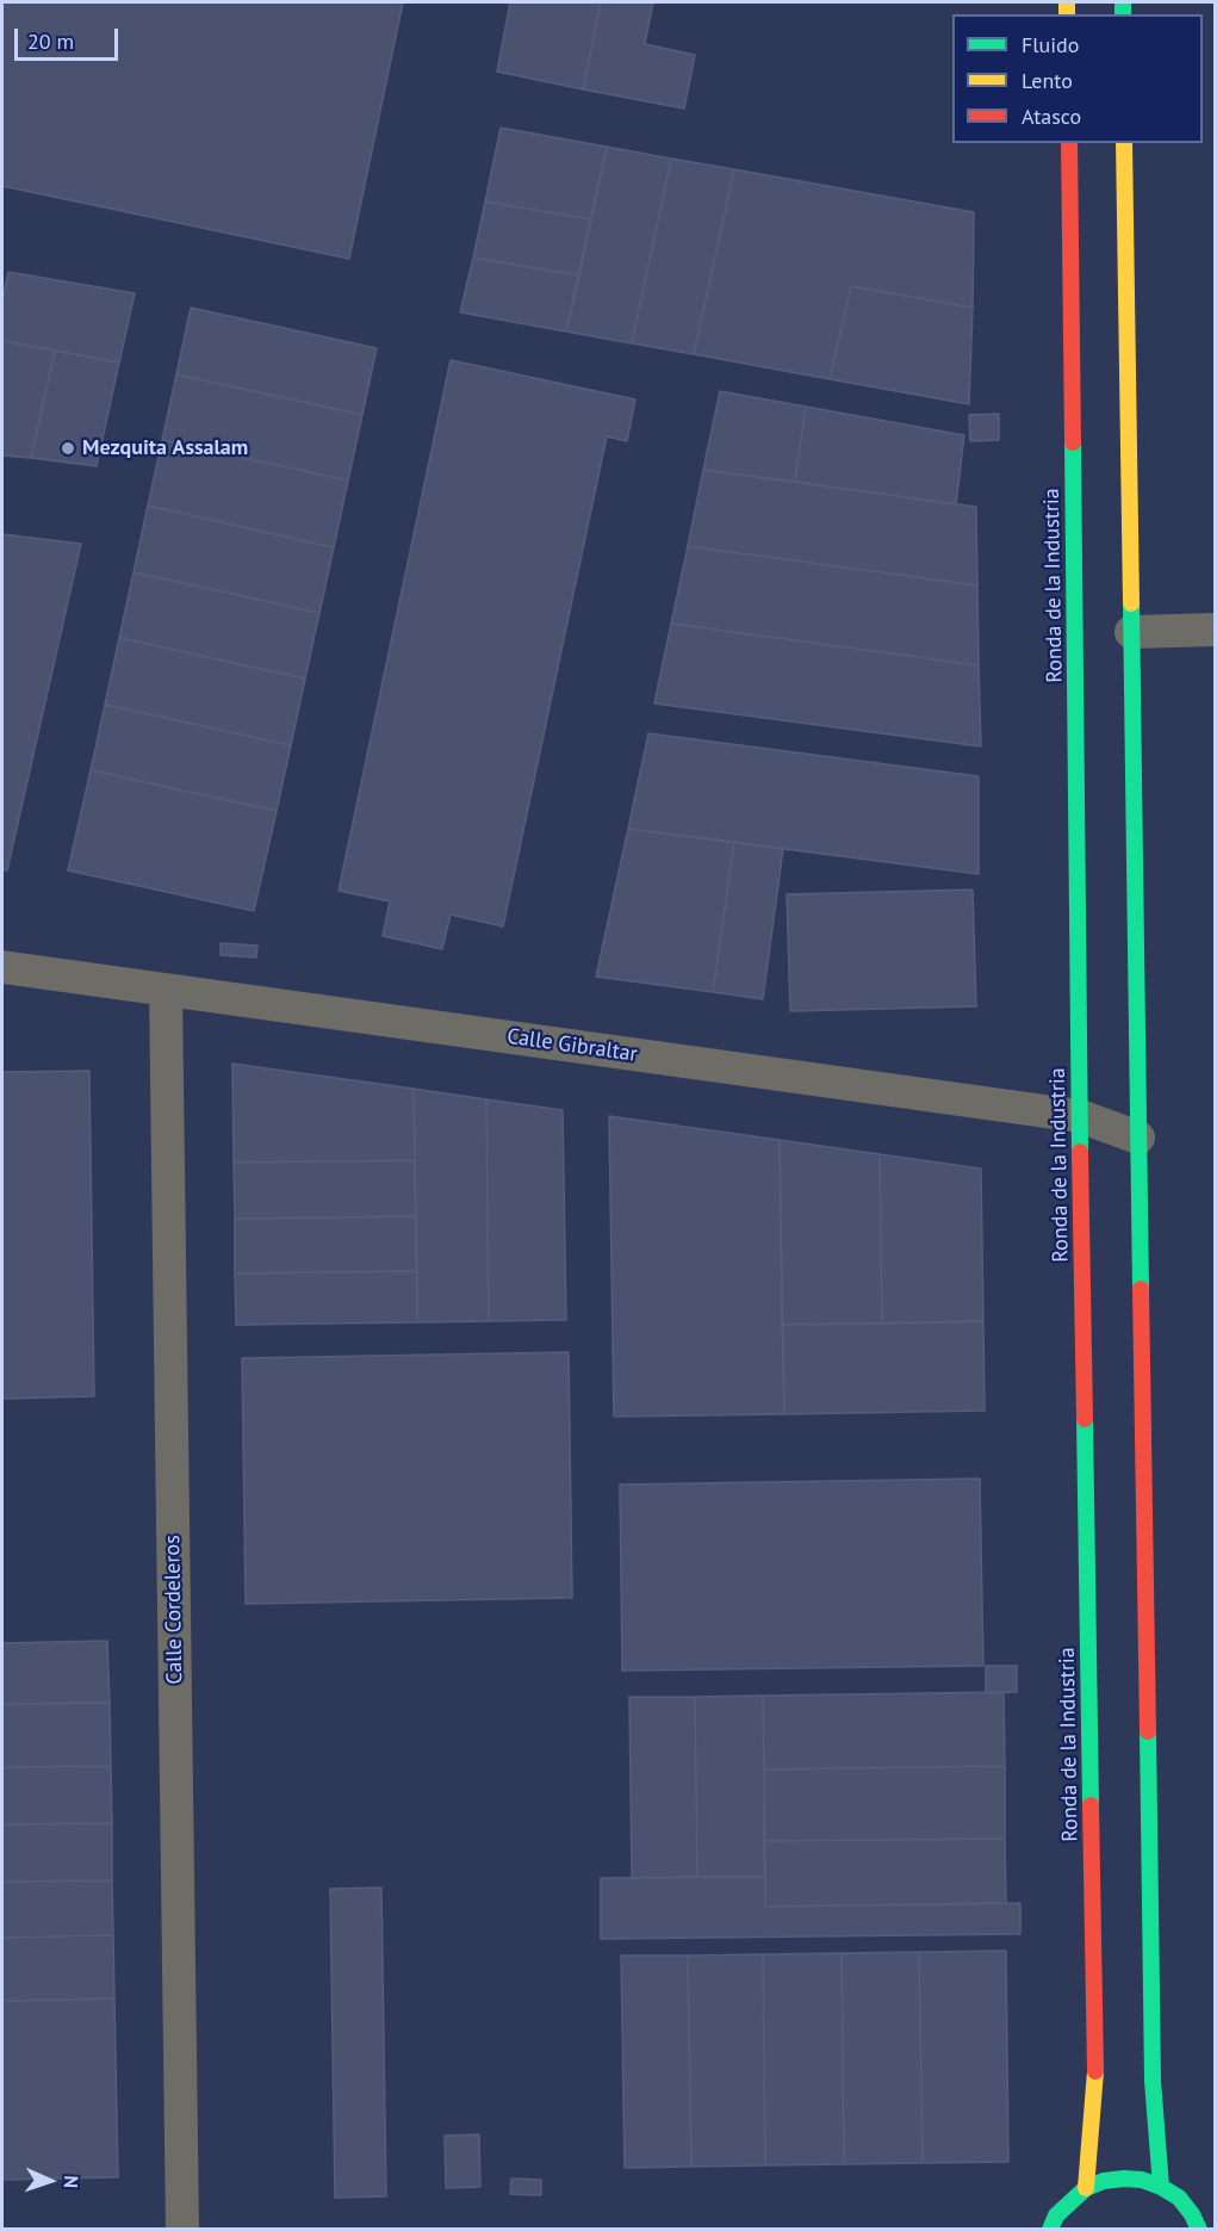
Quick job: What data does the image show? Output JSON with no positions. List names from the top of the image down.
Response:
{
  "streets": {
    "street": ["Ronda de la Industria", "Calle Gibraltar", "Calle Cordeleros"]
  },
  "crossings": [
    ["Ronda de la Industria", "Calle Gibraltar"],
    ["Calle Gibraltar", "Calle Cordeleros"]
  ],
  "places": ["Mezquita Assalam"],
  "legend": ["Fluido", "Lento", "Atasco"],
  "scale_bar": "20 m",
  "north": "right"
}
